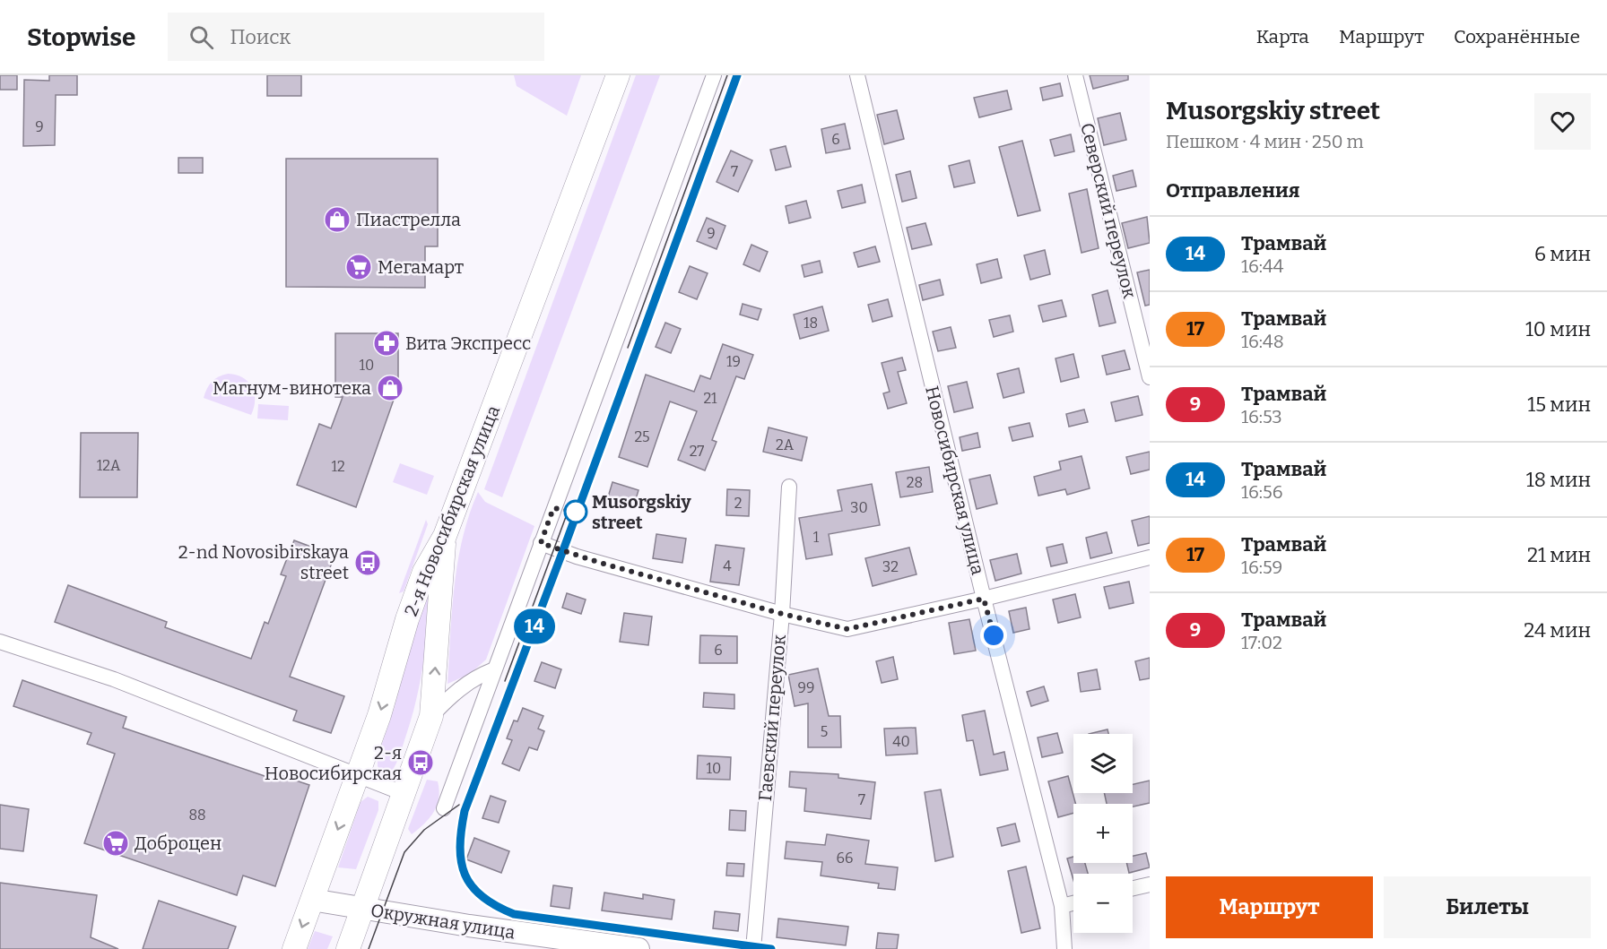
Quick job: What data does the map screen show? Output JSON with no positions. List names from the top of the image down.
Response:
{
  "streets": {
    "main road": ["2-я Новосибирская улица", "Окружная улица"],
    "street": ["Северский переулок", "Новосибирская улица", "Гаевский переулок"]
  },
  "crossings": [
    ["2-я Новосибирская улица", "Окружная улица"]
  ],
  "places": {
    "shop": ["Пиастрелла", "Магнум-винотека"],
    "supermarket": ["Мегамарт", "Доброцен"],
    "pharmacy": ["Вита Экспресс"],
    "other": ["Musorgskiy street"],
    "bus stop": ["2-nd Novosibirskaya street", "2-я Новосибирская"]
  },
  "lines": ["tram line 14"],
  "house_numbers": [
    "9",
    "6",
    "7",
    "9",
    "18",
    "19",
    "10",
    "21",
    "25",
    "2А",
    "27",
    "12А",
    "12",
    "28",
    "2",
    "30",
    "1",
    "4",
    "32",
    "6",
    "99",
    "5",
    "40",
    "10",
    "7",
    "88",
    "66"
  ],
  "page": {
    "header": "Stopwise",
    "search": "Поиск",
    "nav": ["Карта", "Маршрут", "Сохранённые"],
    "on_map": "14",
    "heading": [
      ["Musorgskiy street", "Пешком · 4 мин · 250 m"],
      "Отправления"
    ],
    "list": [
      {
        "mark": "14",
        "name": "Трамвай",
        "note": "16:44",
        "value": "6 мин"
      },
      {
        "mark": "17",
        "name": "Трамвай",
        "note": "16:48",
        "value": "10 мин"
      },
      {
        "mark": "9",
        "name": "Трамвай",
        "note": "16:53",
        "value": "15 мин"
      },
      {
        "mark": "14",
        "name": "Трамвай",
        "note": "16:56",
        "value": "18 мин"
      },
      {
        "mark": "17",
        "name": "Трамвай",
        "note": "16:59",
        "value": "21 мин"
      },
      {
        "mark": "9",
        "name": "Трамвай",
        "note": "17:02",
        "value": "24 мин"
      }
    ],
    "map_buttons": ["+", "−"],
    "buttons": ["Маршрут", "Билеты"]
  }
}
